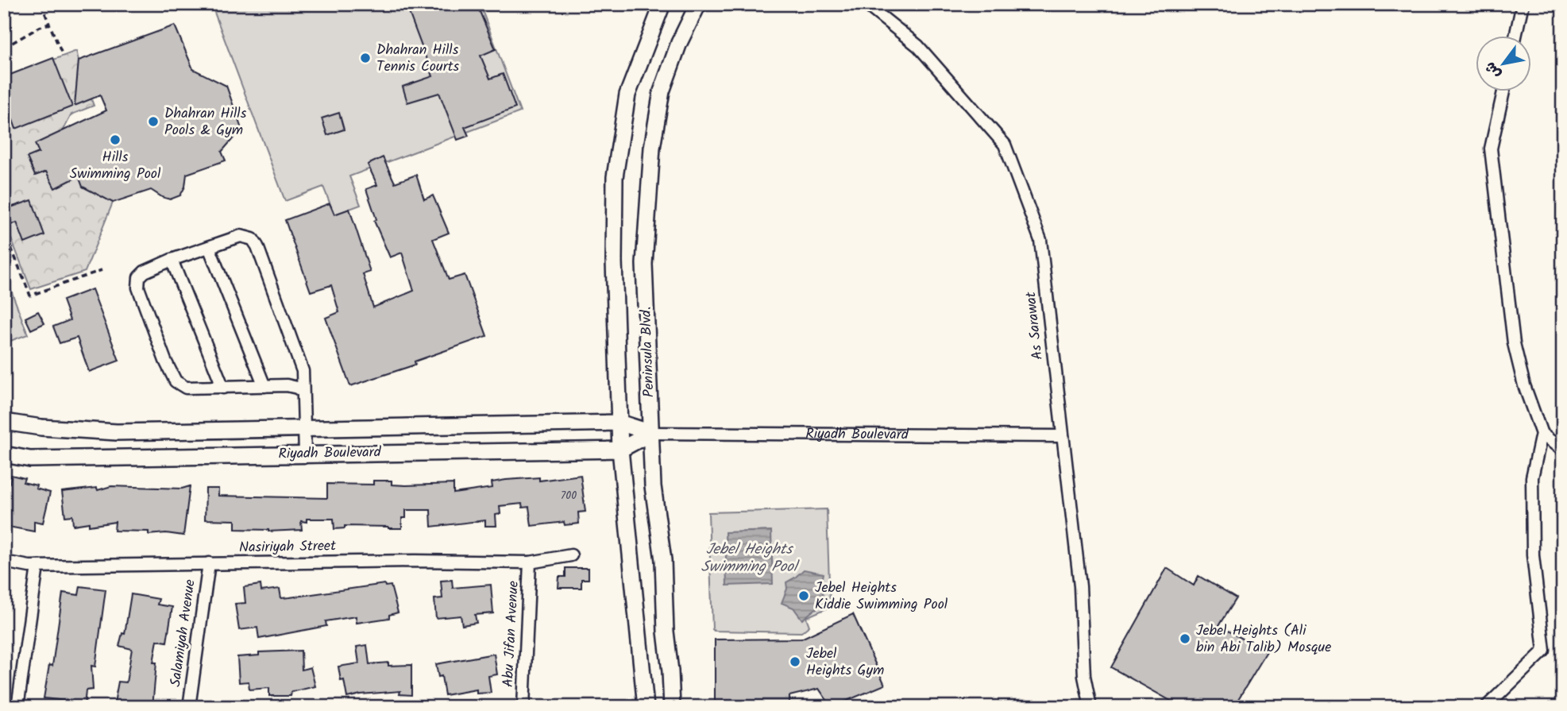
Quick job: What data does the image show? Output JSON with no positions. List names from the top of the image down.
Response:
{
  "streets": {
    "main road": ["Peninsula Blvd.", "Riyadh Boulevard"],
    "street": [
      "As Sarawat",
      "Nasiriyah Street",
      "Salamiyah Avenue",
      "Abu Jifan Avenue"
    ]
  },
  "crossings": [
    ["As Sarawat", "Riyadh Boulevard"],
    ["Peninsula Blvd.", "Riyadh Boulevard"],
    ["Nasiriyah Street", "Salamiyah Avenue"],
    ["Nasiriyah Street", "Abu Jifan Avenue"]
  ],
  "water": ["Jebel Heights Swimming Pool"],
  "places": [
    "Dhahran Hills Tennis Courts",
    "Dhahran Hills Pools & Gym",
    "Hills Swimming Pool",
    "Jebel Heights Kiddie Swimming Pool",
    "Jebel Heights (Ali bin Abi Talib) Mosque",
    "Jebel Heights Gym"
  ],
  "house_numbers": ["700"],
  "north": "bottom left"
}
